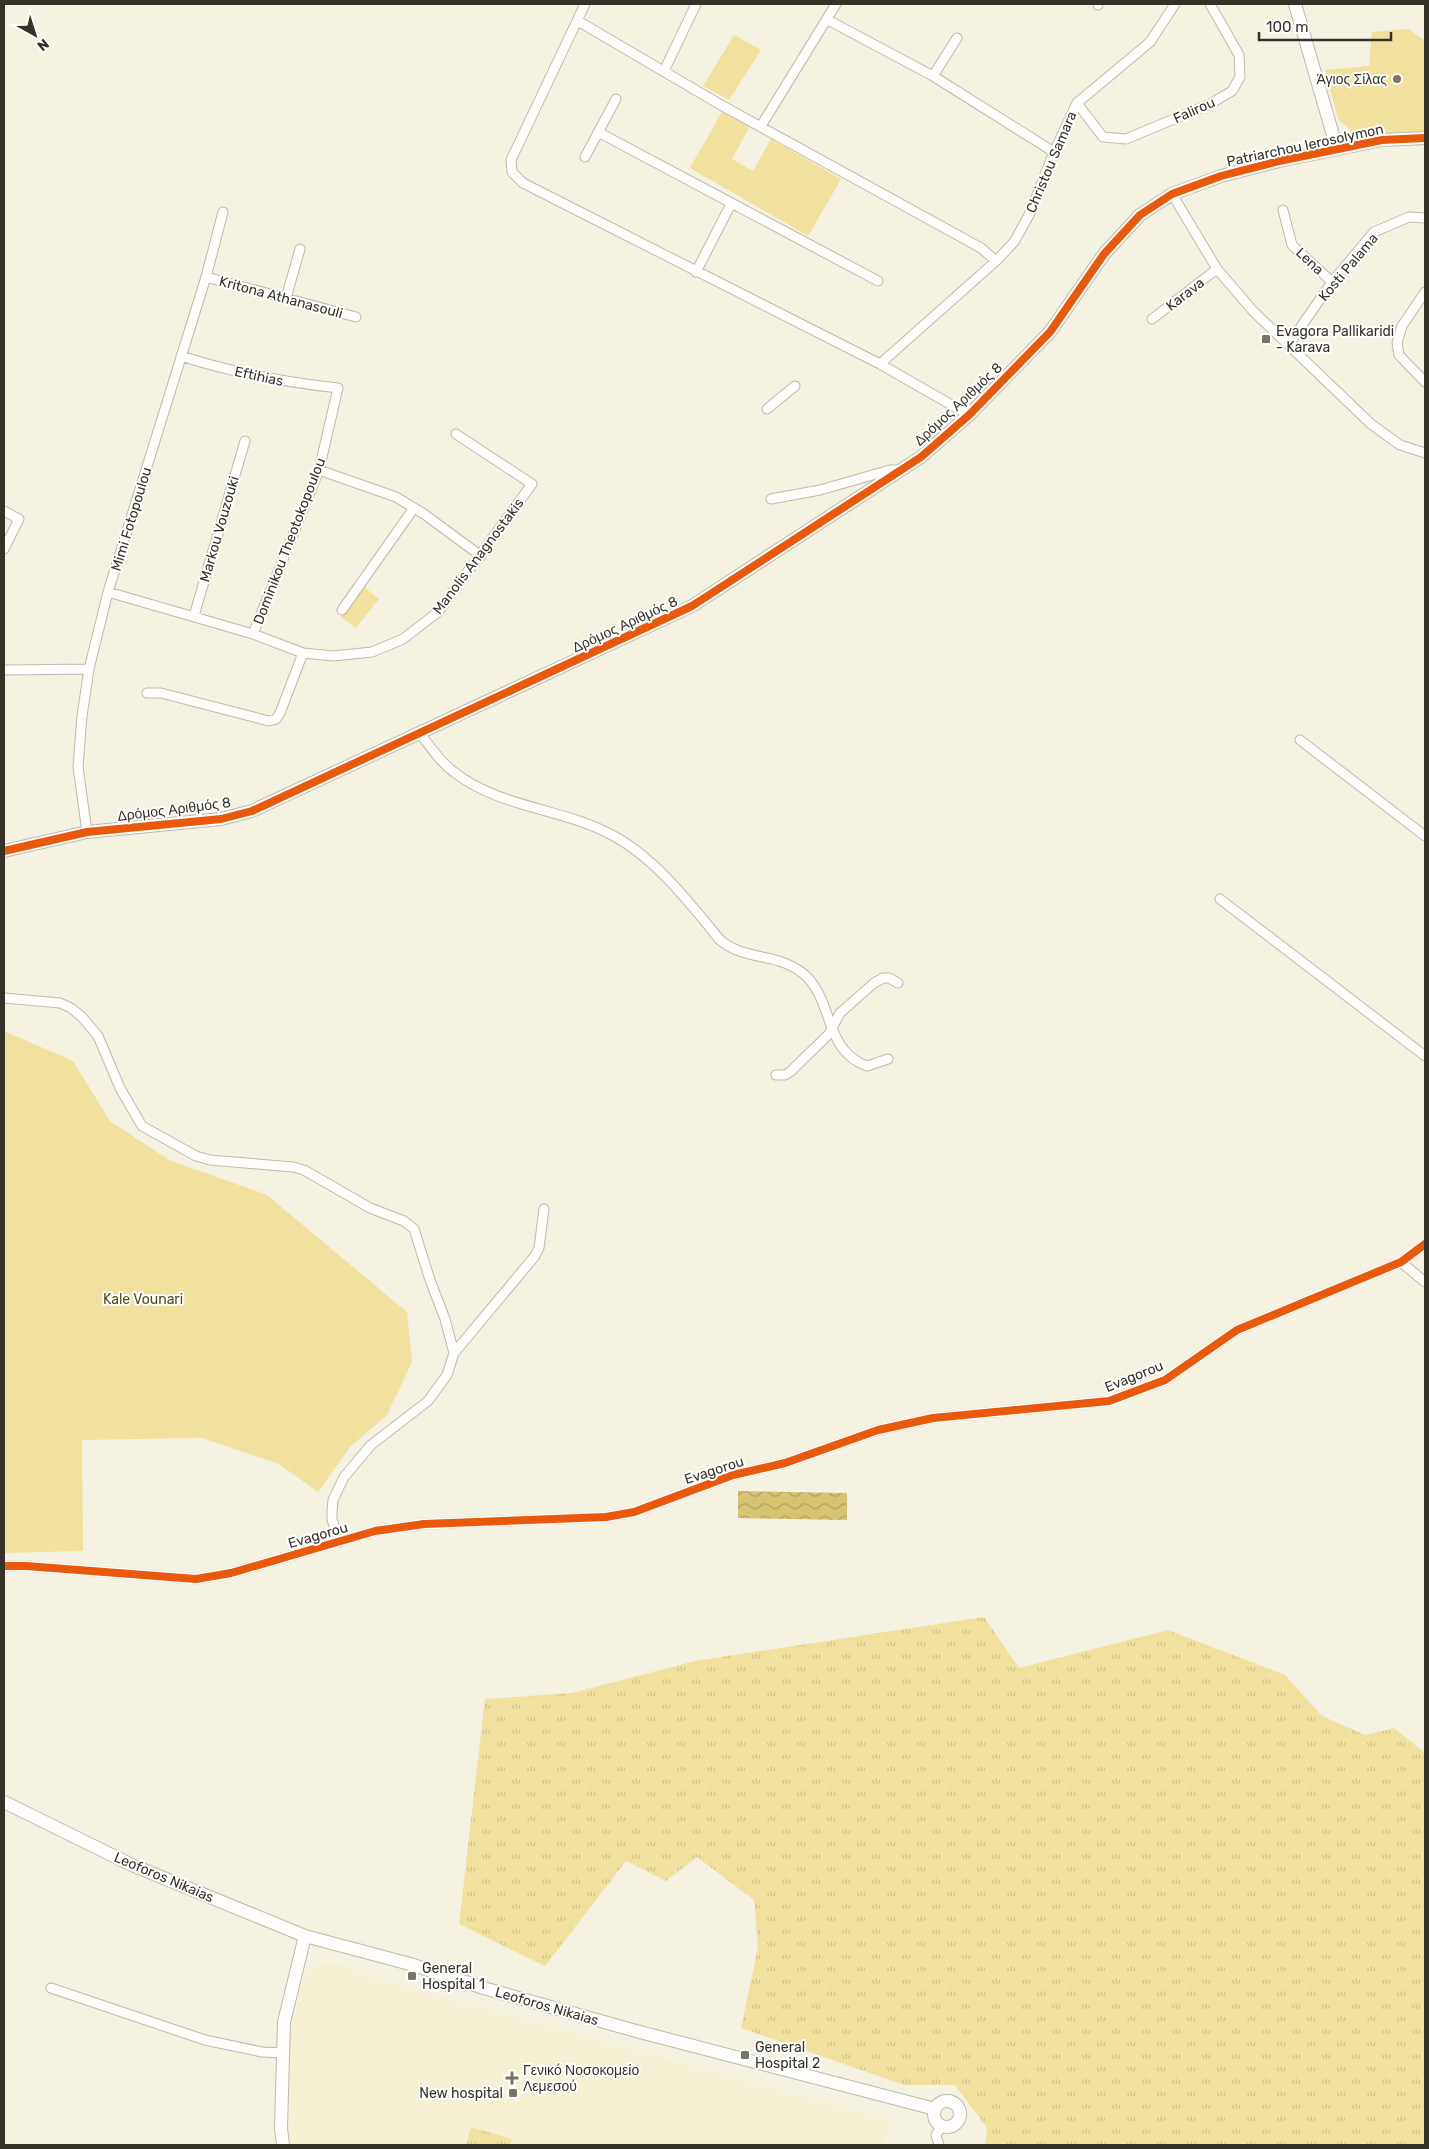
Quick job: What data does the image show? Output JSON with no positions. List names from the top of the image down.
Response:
{
  "streets": {
    "street": [
      "Falirou",
      "Patriarchou Ierosolymon",
      "Christou Samara",
      "Lena",
      "Kosti Palama",
      "Karava",
      "Kritona Athanasouli",
      "Eftihias",
      "Δρόμος Αριθμός 8",
      "Mimi Fotopoulou",
      "Markou Vouzouki",
      "Dominikou Theotokopoulou",
      "Manolis Anagnostakis",
      "Evagorou",
      "Leoforos Nikaias"
    ]
  },
  "crossings": [
    ["Falirou", "Christou Samara"],
    ["Patriarchou Ierosolymon", "Δρόμος Αριθμός 8"],
    ["Lena", "Kosti Palama"],
    ["Kritona Athanasouli", "Mimi Fotopoulou"],
    ["Eftihias", "Mimi Fotopoulou"],
    ["Eftihias", "Dominikou Theotokopoulou"],
    ["Δρόμος Αριθμός 8", "Mimi Fotopoulou"],
    ["Mimi Fotopoulou", "Manolis Anagnostakis"],
    ["Markou Vouzouki", "Manolis Anagnostakis"],
    ["Dominikou Theotokopoulou", "Manolis Anagnostakis"]
  ],
  "parks": ["Kale Vounari"],
  "places": {
    "other": ["Άγιος Σίλας"],
    "transit": [
      "Evagora Pallikaridi - Karava",
      "General Hospital 1",
      "General Hospital 2",
      "New hospital"
    ],
    "health": ["Γενικό Νοσοκομείο Λεμεσού"]
  },
  "scale_bar": "100 m",
  "north": "bottom right"
}
